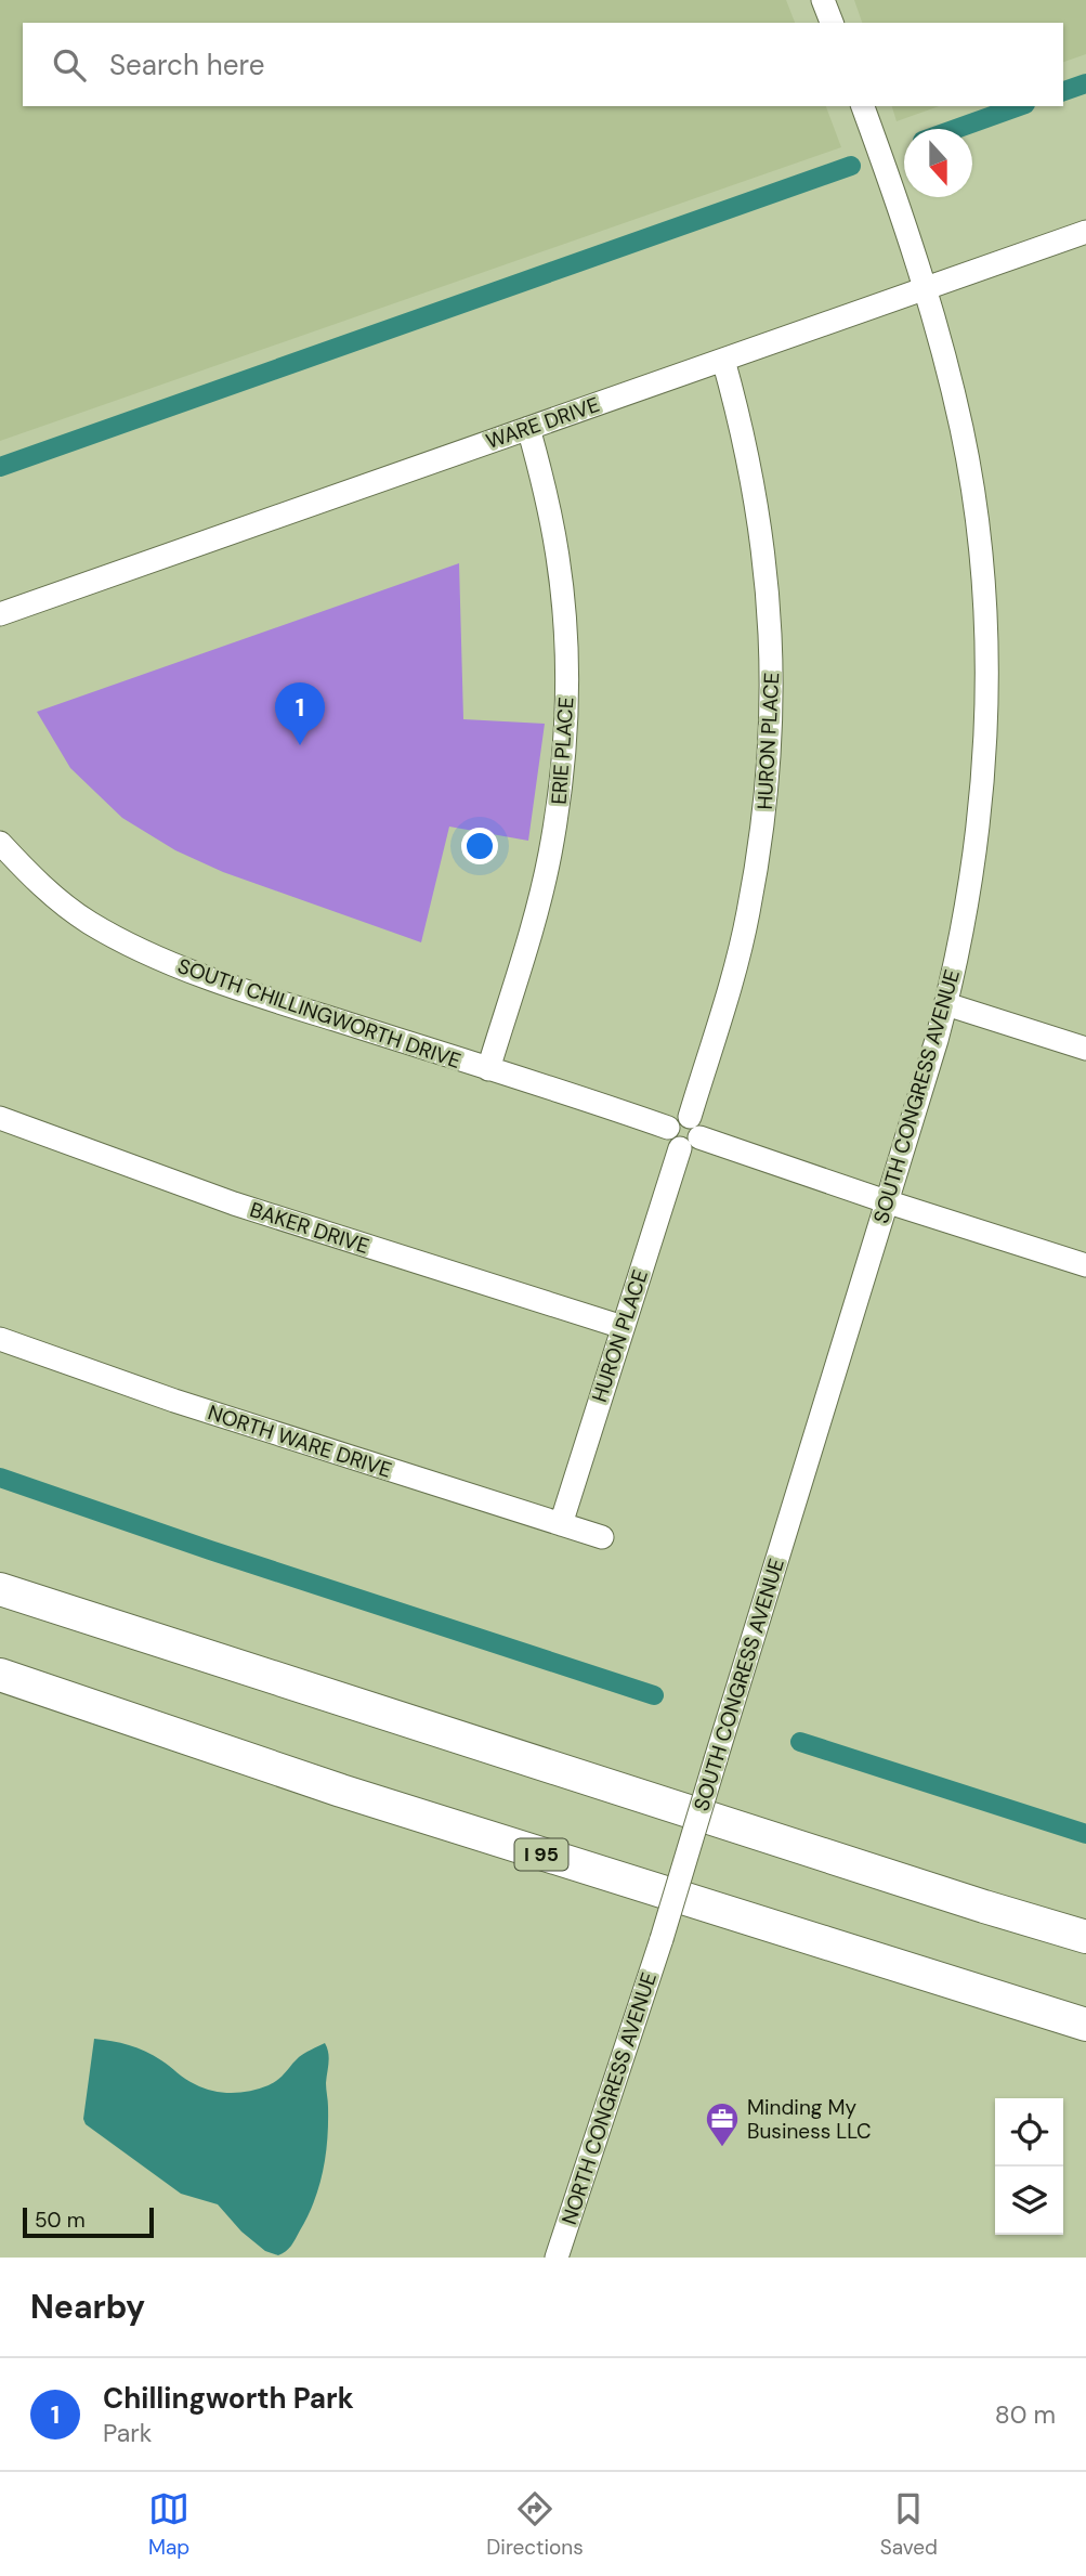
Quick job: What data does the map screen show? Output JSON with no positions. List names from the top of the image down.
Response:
{
  "streets": {
    "highway": ["I 95"],
    "street": [
      "WARE DRIVE",
      "HURON PLACE",
      "ERIE PLACE",
      "SOUTH CHILLINGWORTH DRIVE",
      "SOUTH CONGRESS AVENUE",
      "BAKER DRIVE",
      "NORTH WARE DRIVE",
      "NORTH CONGRESS AVENUE"
    ]
  },
  "crossings": [
    ["WARE DRIVE", "HURON PLACE"],
    ["WARE DRIVE", "ERIE PLACE"],
    ["WARE DRIVE", "SOUTH CONGRESS AVENUE"],
    ["HURON PLACE", "SOUTH CHILLINGWORTH DRIVE"],
    ["HURON PLACE", "BAKER DRIVE"],
    ["HURON PLACE", "NORTH WARE DRIVE"],
    ["ERIE PLACE", "SOUTH CHILLINGWORTH DRIVE"],
    ["SOUTH CONGRESS AVENUE", "NORTH CONGRESS AVENUE"]
  ],
  "places": {
    "office": ["Minding My Business LLC"]
  },
  "scale_bar": "50 m",
  "north": "bottom",
  "page": {
    "search": "Search here",
    "pins": "1",
    "scale": "50 m",
    "heading": "Nearby",
    "list": [
      {
        "mark": "1",
        "name": "Chillingworth Park",
        "note": "Park",
        "value": "80 m"
      }
    ],
    "nav": ["Map", "Directions", "Saved"]
  }
}
